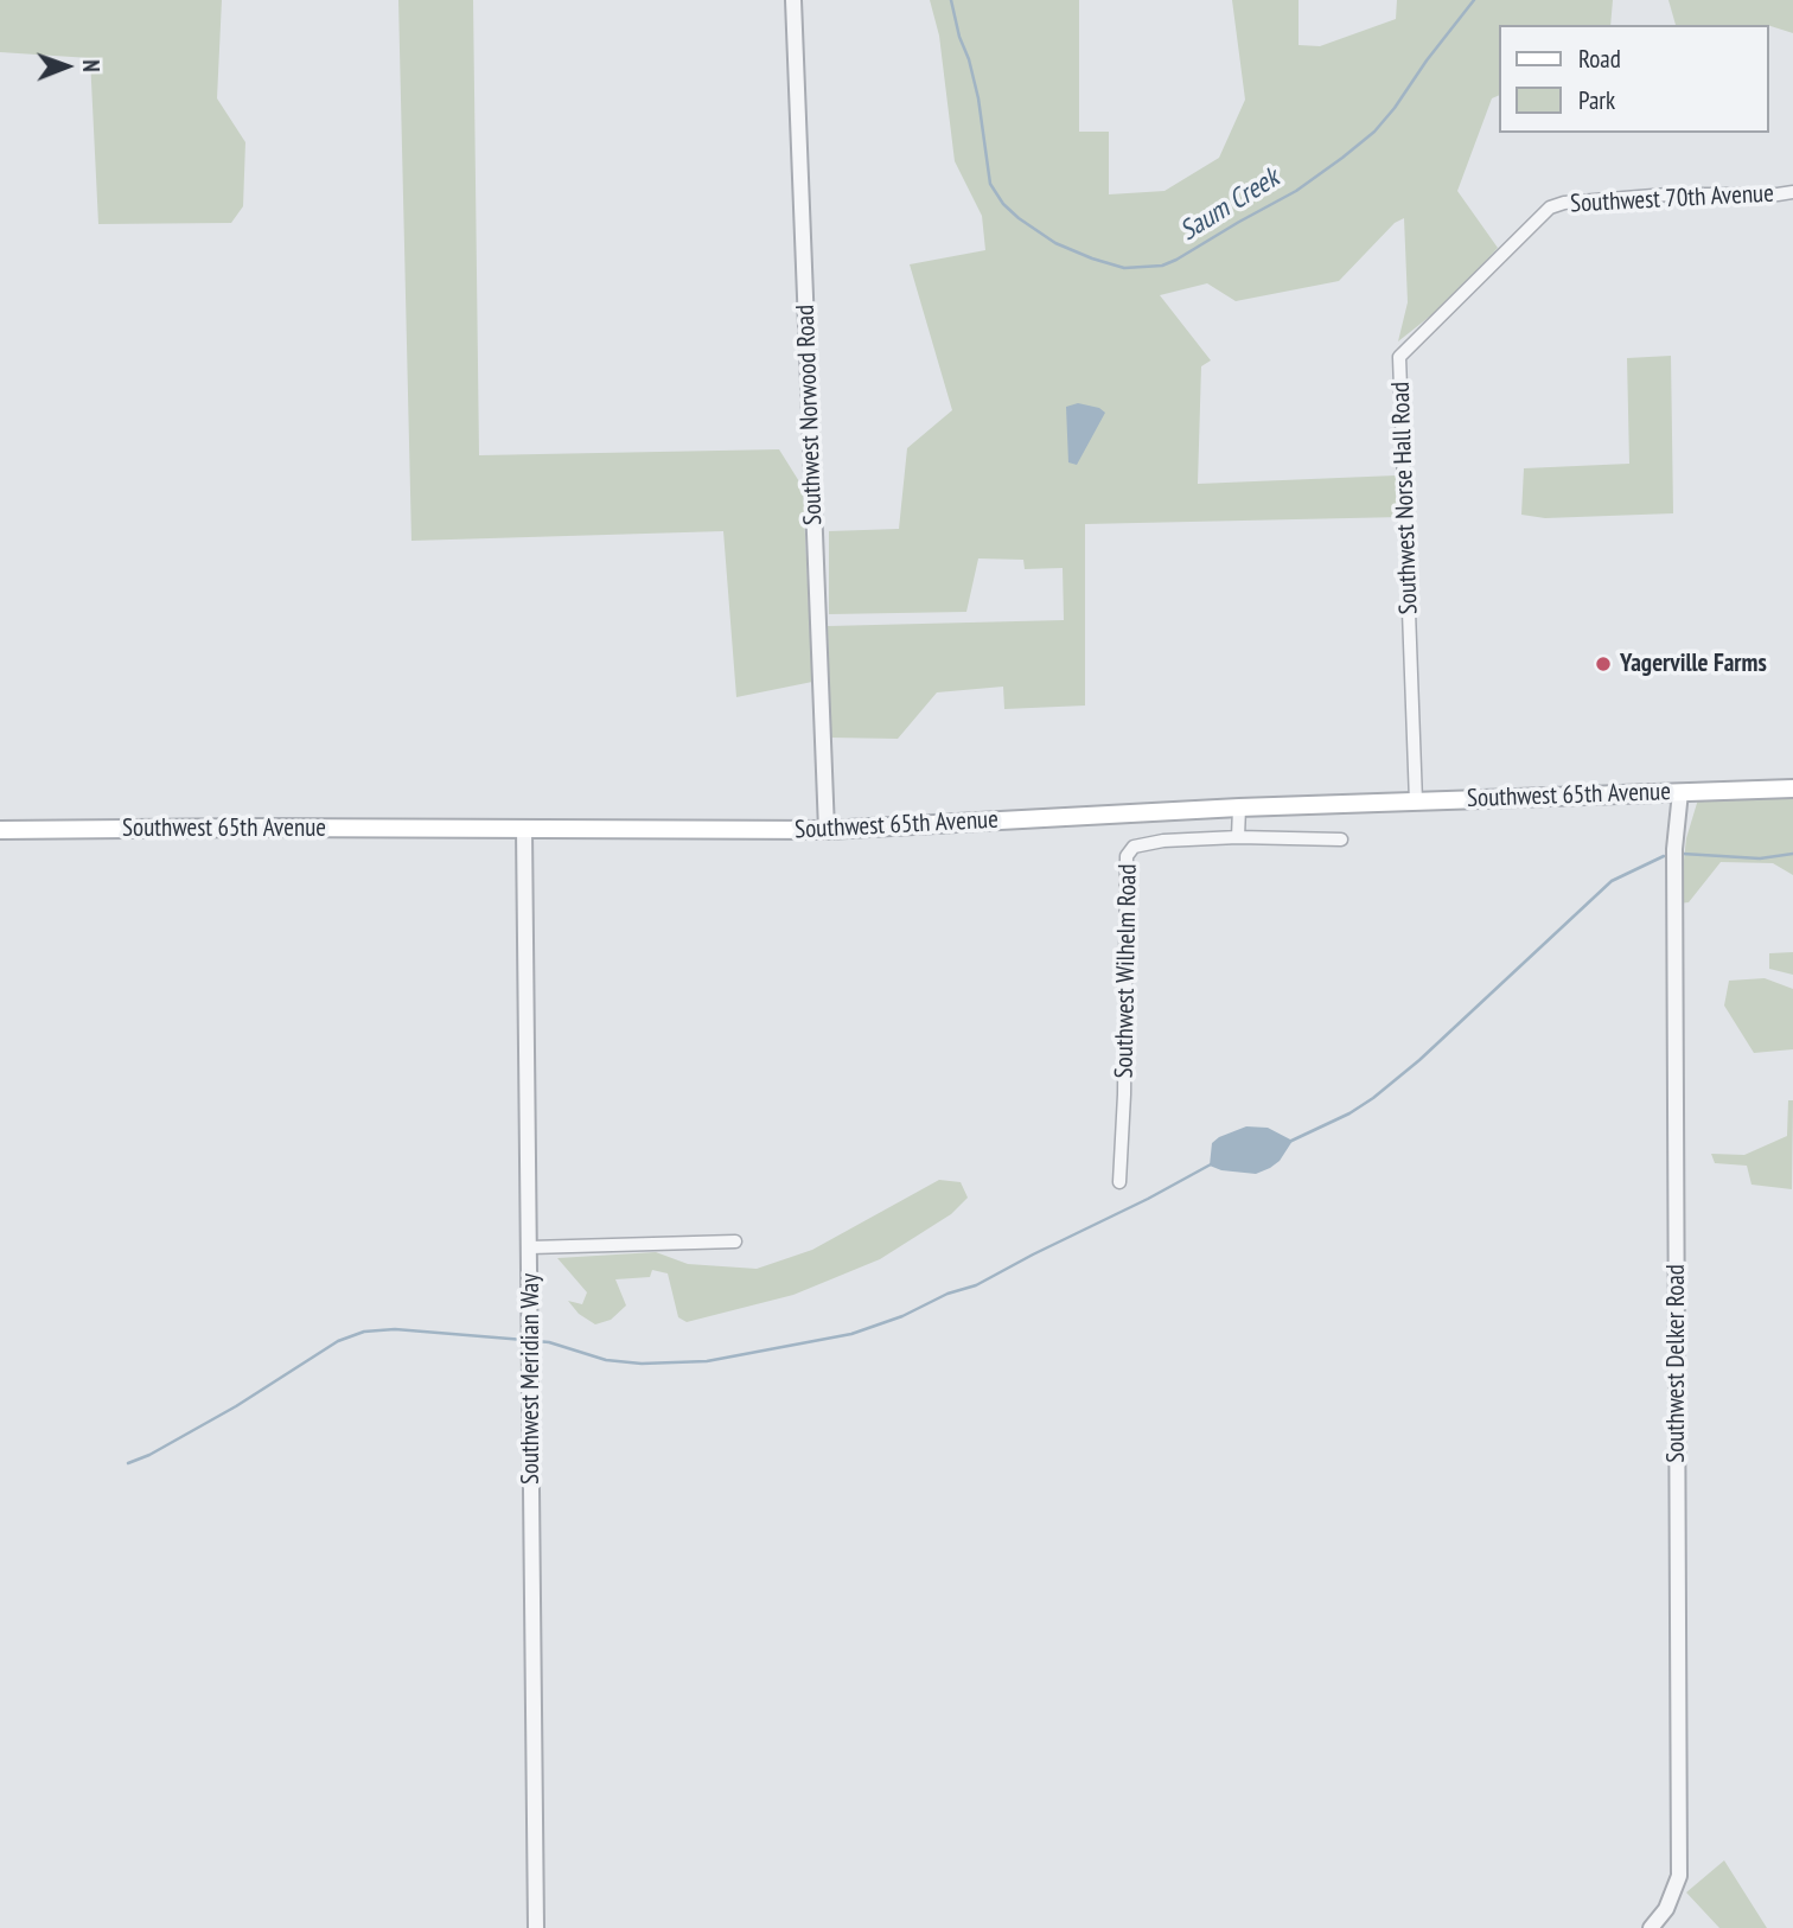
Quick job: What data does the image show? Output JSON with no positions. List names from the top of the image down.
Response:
{
  "streets": {
    "main road": ["Southwest 65th Avenue"],
    "street": [
      "Southwest 70th Avenue",
      "Southwest Norwood Road",
      "Southwest Norse Hall Road",
      "Southwest Wilhelm Road",
      "Southwest Delker Road",
      "Southwest Meridian Way"
    ]
  },
  "crossings": [
    ["Southwest 70th Avenue", "Southwest Norse Hall Road"],
    ["Southwest Norwood Road", "Southwest 65th Avenue"],
    ["Southwest Norse Hall Road", "Southwest 65th Avenue"],
    ["Southwest 65th Avenue", "Southwest Delker Road"],
    ["Southwest 65th Avenue", "Southwest Meridian Way"]
  ],
  "water": ["Saum Creek"],
  "places": ["Yagerville Farms"],
  "legend": ["Road", "Park"],
  "north": "right"
}
